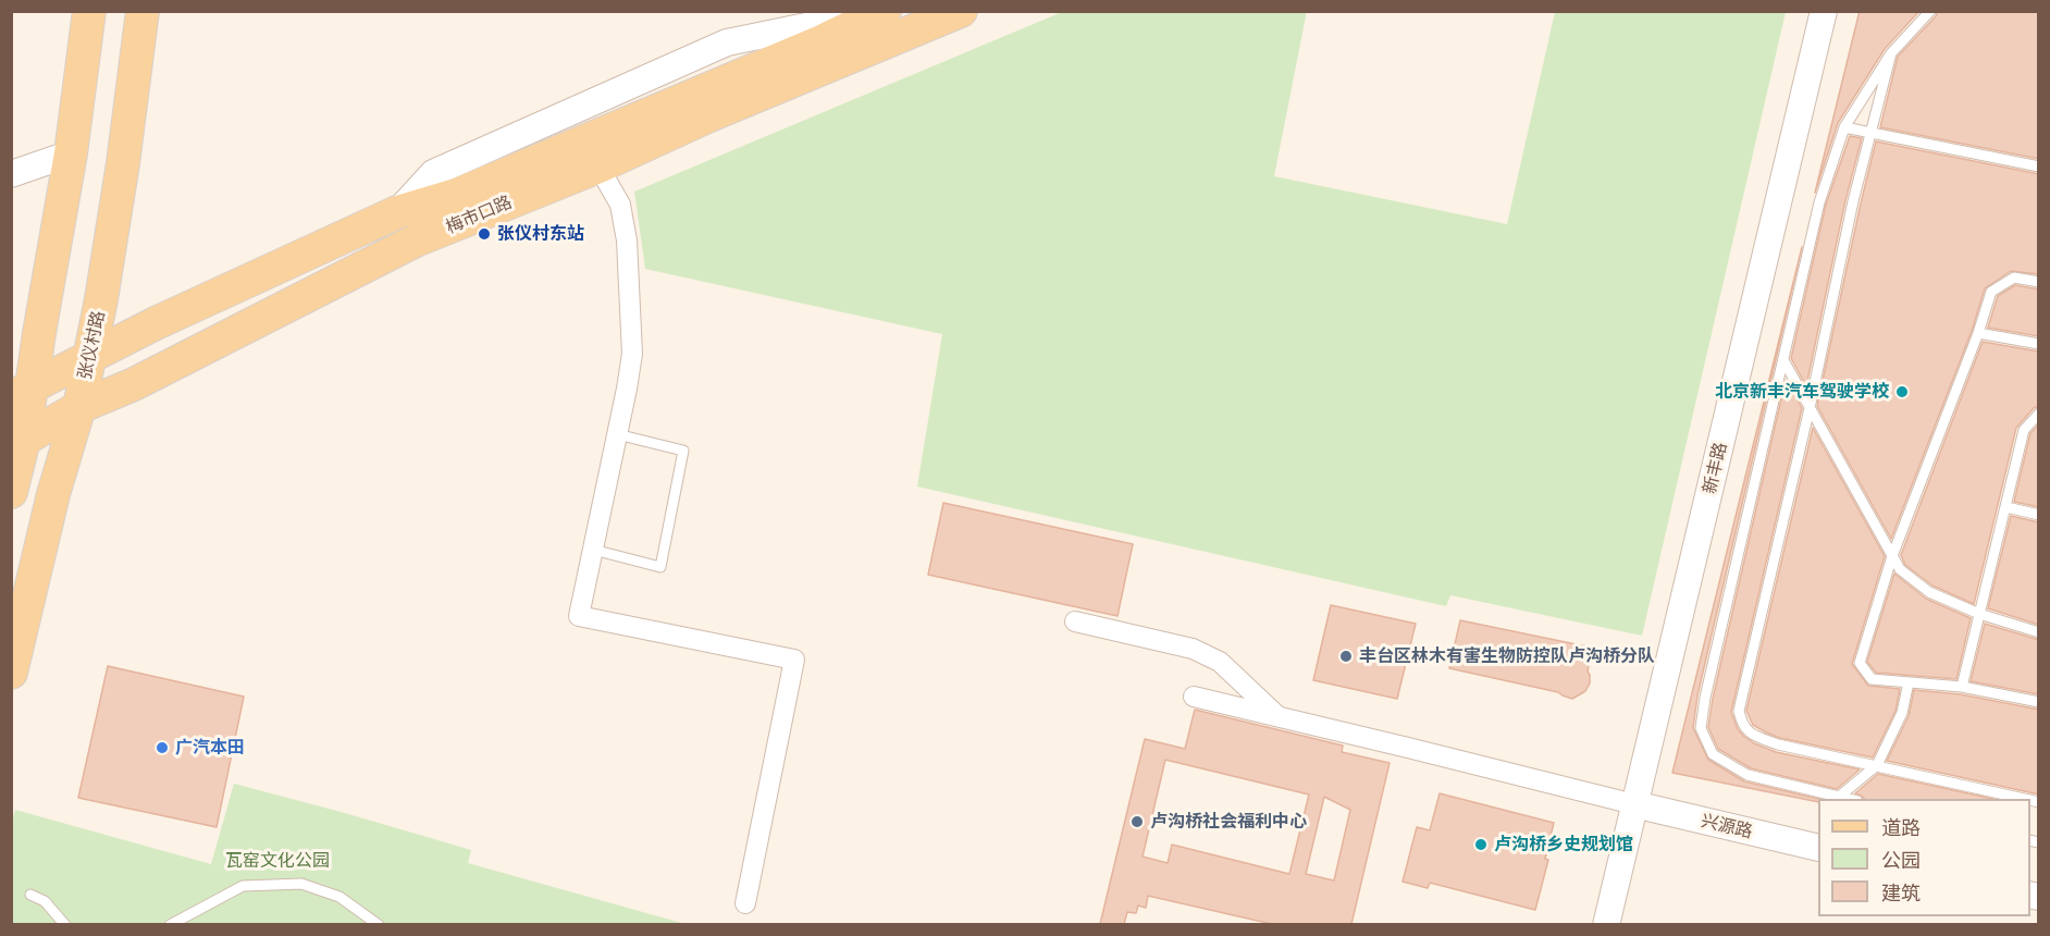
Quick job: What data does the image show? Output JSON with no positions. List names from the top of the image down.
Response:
{
  "streets": {
    "main road": ["梅市口路", "张仪村路"],
    "street": ["新丰路", "兴源路"]
  },
  "crossings": [
    ["梅市口路", "张仪村路"],
    ["新丰路", "兴源路"]
  ],
  "parks": ["瓦窑文化公园"],
  "places": [
    "张仪村东站",
    "北京新丰汽车驾驶学校",
    "丰台区林木有害生物防控队卢沟桥分队",
    "广汽本田",
    "卢沟桥社会福利中心",
    "卢沟桥乡史规划馆"
  ],
  "legend": ["道路", "公园", "建筑"]
}
